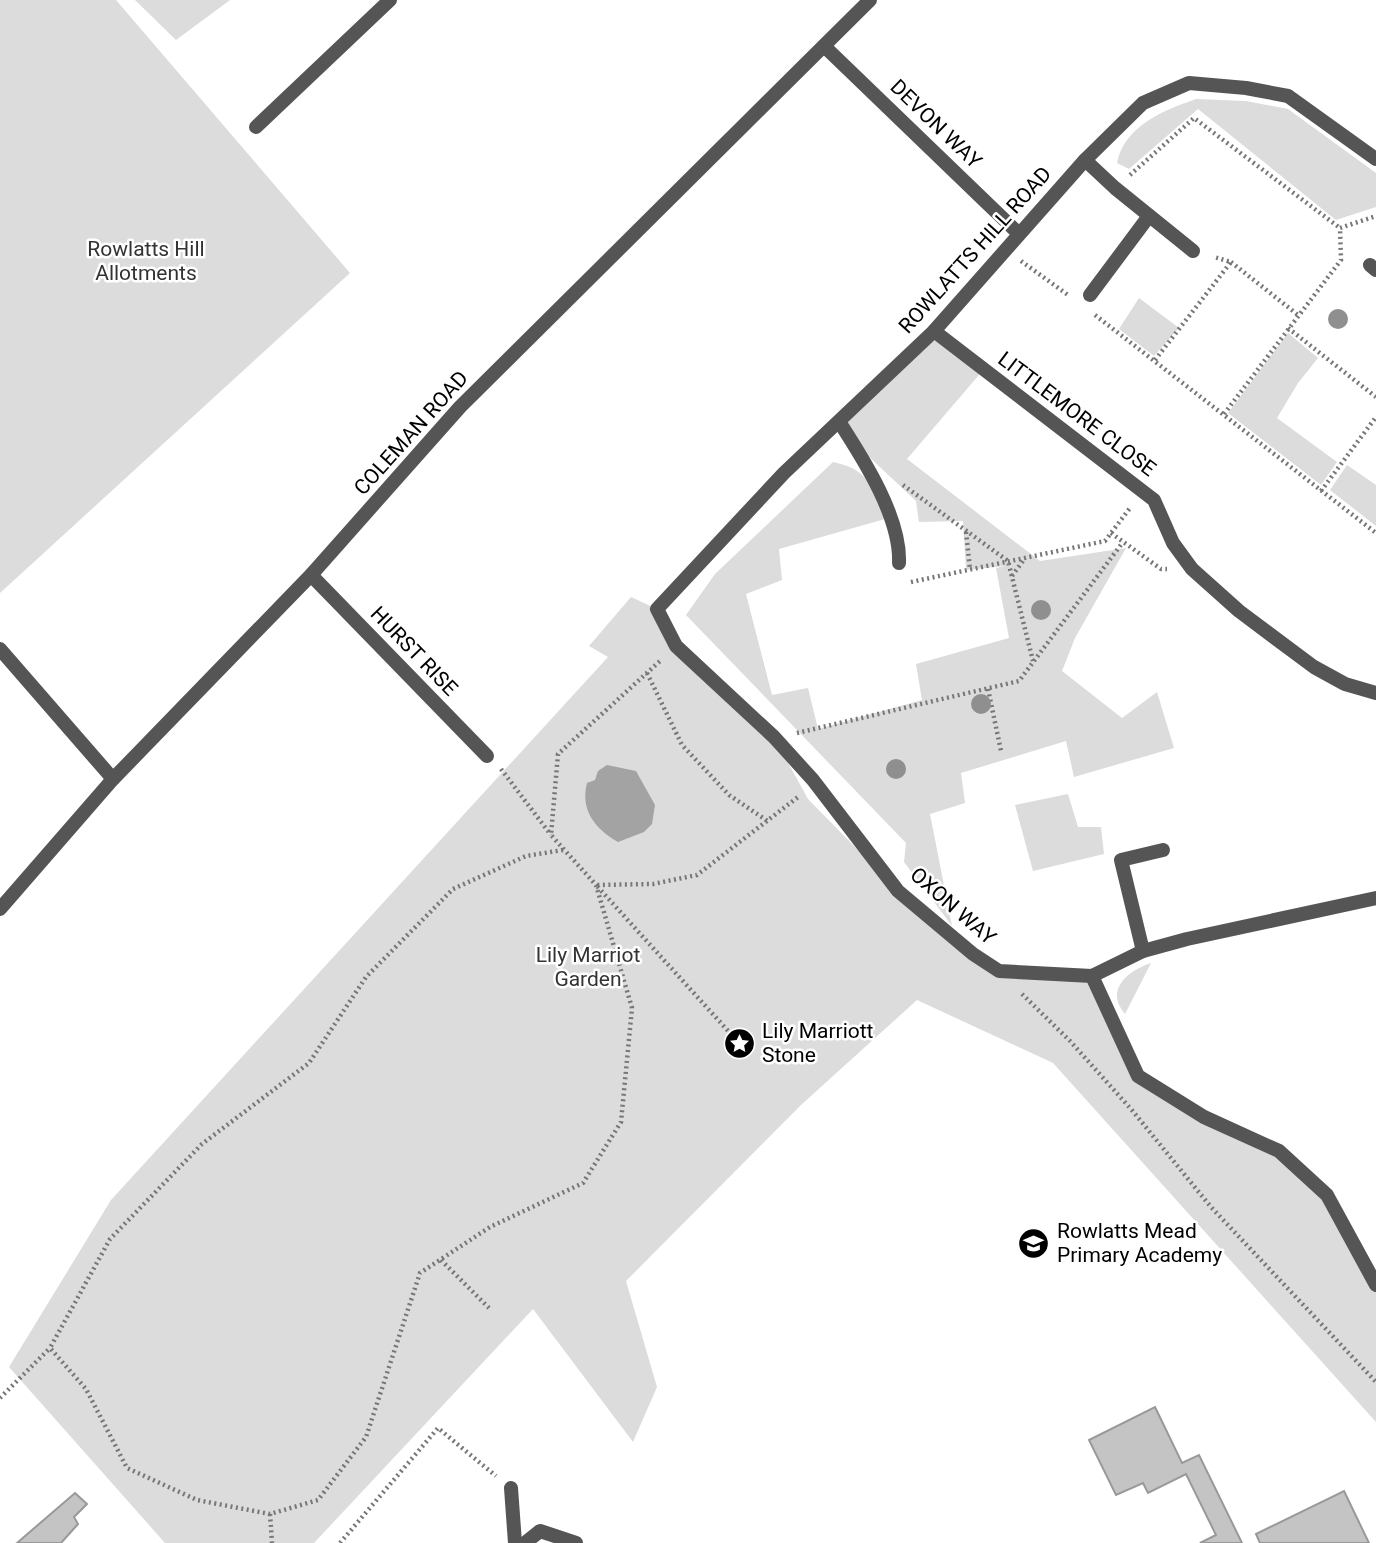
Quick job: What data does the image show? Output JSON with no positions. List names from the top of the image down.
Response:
{
  "streets": {
    "street": [
      "DEVON WAY",
      "ROWLATTS HILL ROAD",
      "LITTLEMORE CLOSE",
      "COLEMAN ROAD",
      "HURST RISE",
      "OXON WAY"
    ]
  },
  "crossings": [
    ["DEVON WAY", "ROWLATTS HILL ROAD"],
    ["DEVON WAY", "COLEMAN ROAD"],
    ["ROWLATTS HILL ROAD", "LITTLEMORE CLOSE"],
    ["ROWLATTS HILL ROAD", "OXON WAY"],
    ["COLEMAN ROAD", "HURST RISE"]
  ],
  "parks": ["Rowlatts Hill Allotments", "Lily Marriot Garden"],
  "places": {
    "place": ["Lily Marriott Stone"],
    "school or university": ["Rowlatts Mead Primary Academy"]
  }
}
